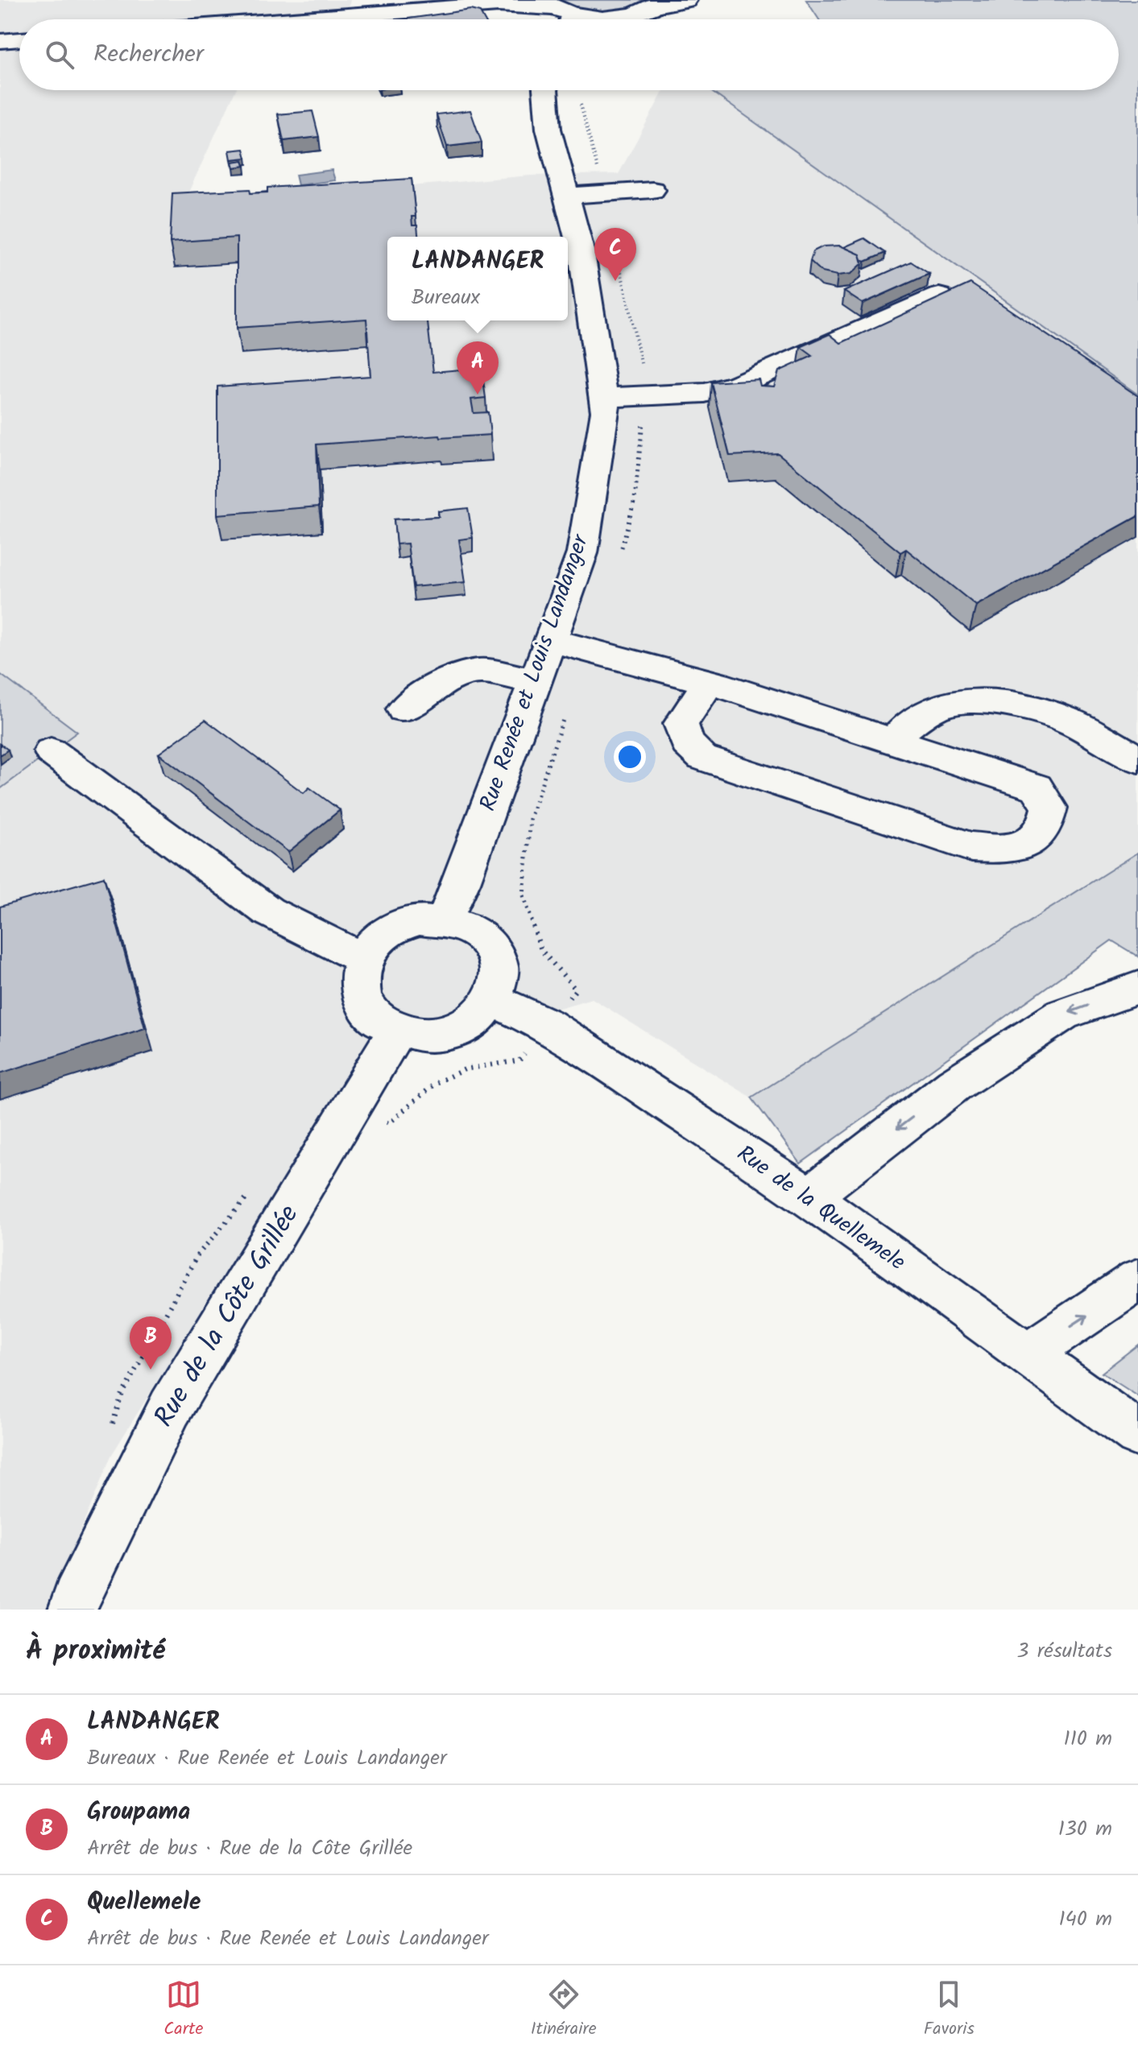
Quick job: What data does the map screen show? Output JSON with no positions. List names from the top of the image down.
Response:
{
  "streets": {
    "street": ["Rue Renée et Louis Landanger", "Rue de la Quellemele", "Rue de la Côte Grillée"]
  },
  "crossings": [
    ["Rue Renée et Louis Landanger", "Rue de la Quellemele"],
    ["Rue Renée et Louis Landanger", "Rue de la Côte Grillée"],
    ["Rue de la Quellemele", "Rue de la Côte Grillée"]
  ],
  "page": {
    "search": "Rechercher",
    "pins": ["C", "A", "B"],
    "popup": ["LANDANGER", "Bureaux"],
    "heading": ["À proximité", "3 résultats"],
    "list": [
      {
        "mark": "A",
        "name": "LANDANGER",
        "note": "Bureaux · Rue Renée et Louis Landanger",
        "value": "110 m"
      },
      {
        "mark": "B",
        "name": "Groupama",
        "note": "Arrêt de bus · Rue de la Côte Grillée",
        "value": "130 m"
      },
      {
        "mark": "C",
        "name": "Quellemele",
        "note": "Arrêt de bus · Rue Renée et Louis Landanger",
        "value": "140 m"
      }
    ],
    "nav": ["Carte", "Itinéraire", "Favoris"]
  }
}
